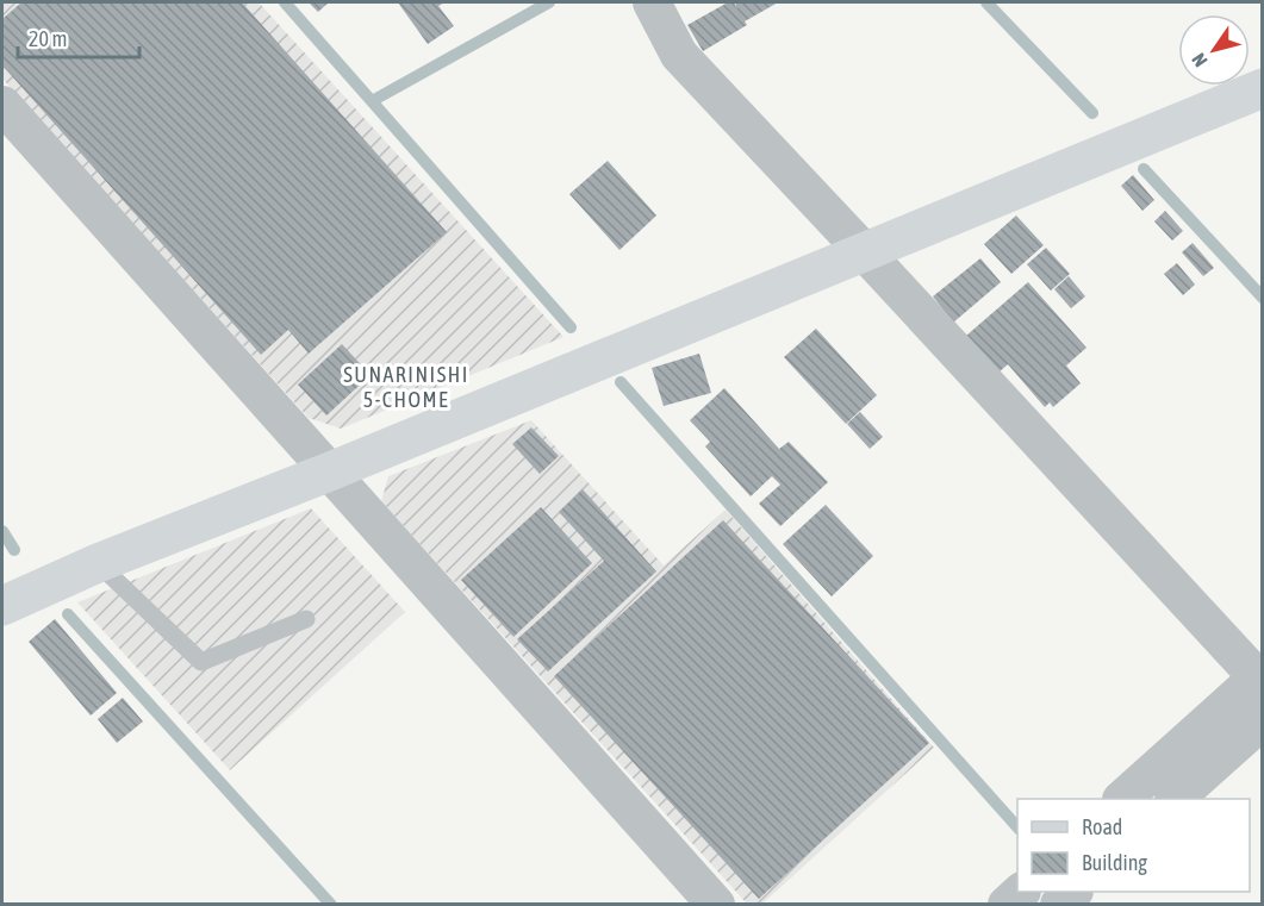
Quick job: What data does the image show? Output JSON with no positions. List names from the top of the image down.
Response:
{
  "districts": ["SUNARINISHI 5-CHOME"],
  "legend": ["Road", "Building"],
  "scale_bar": "20 m",
  "north": "bottom left"
}
